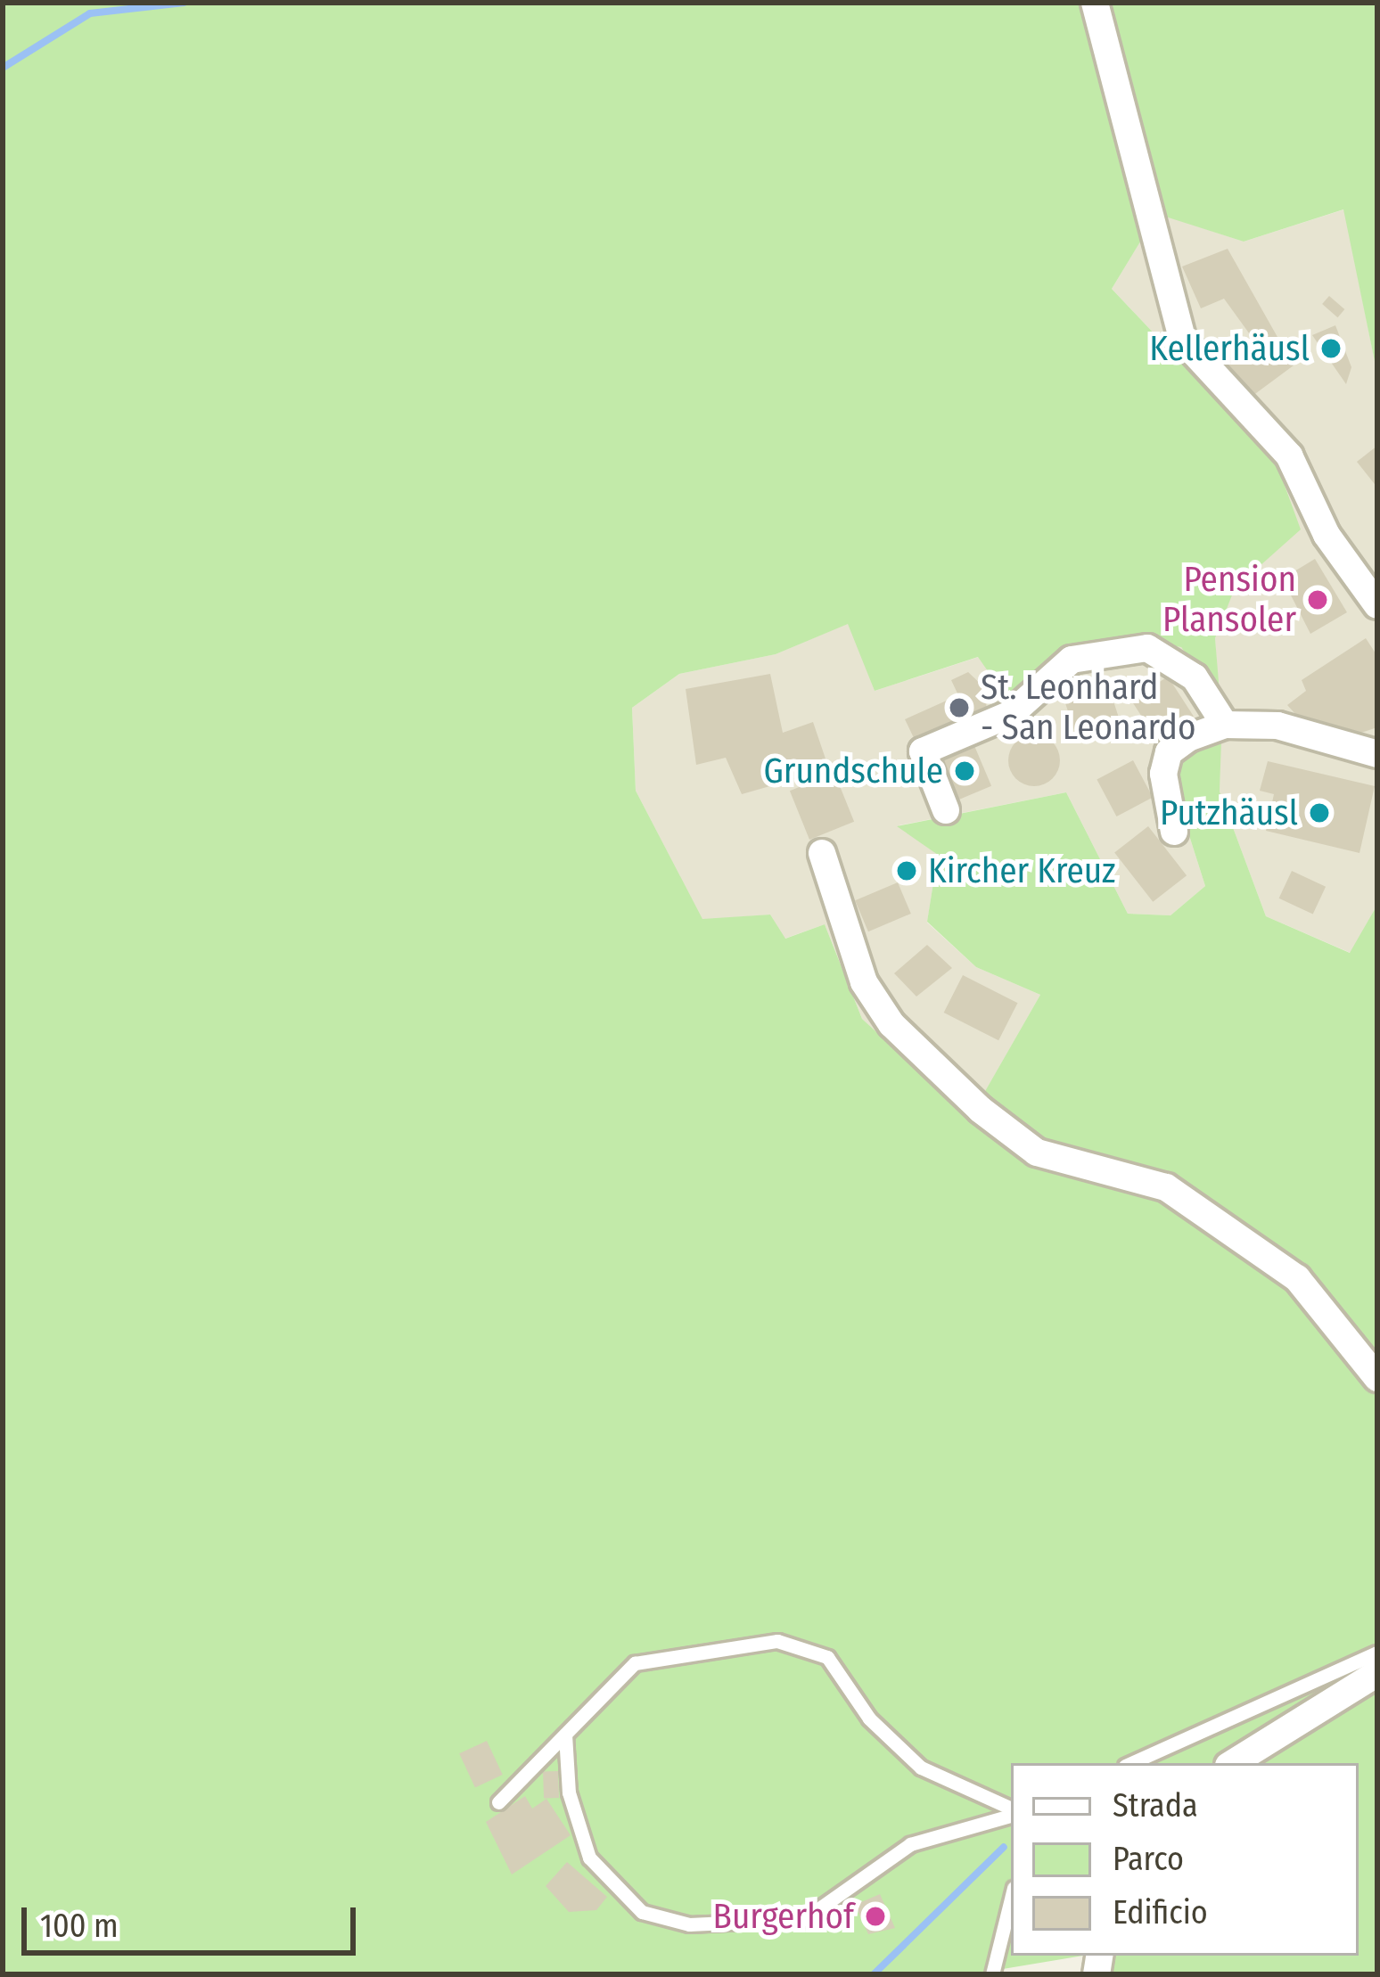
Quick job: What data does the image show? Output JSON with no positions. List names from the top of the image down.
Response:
{
  "places": [
    "Kellerhäusl",
    "Pension Plansoler",
    "St. Leonhard - San Leonardo",
    "Grundschule",
    "Putzhäusl",
    "Kircher Kreuz",
    "Burgerhof"
  ],
  "legend": ["Strada", "Parco", "Edificio"],
  "scale_bar": "100 m"
}
